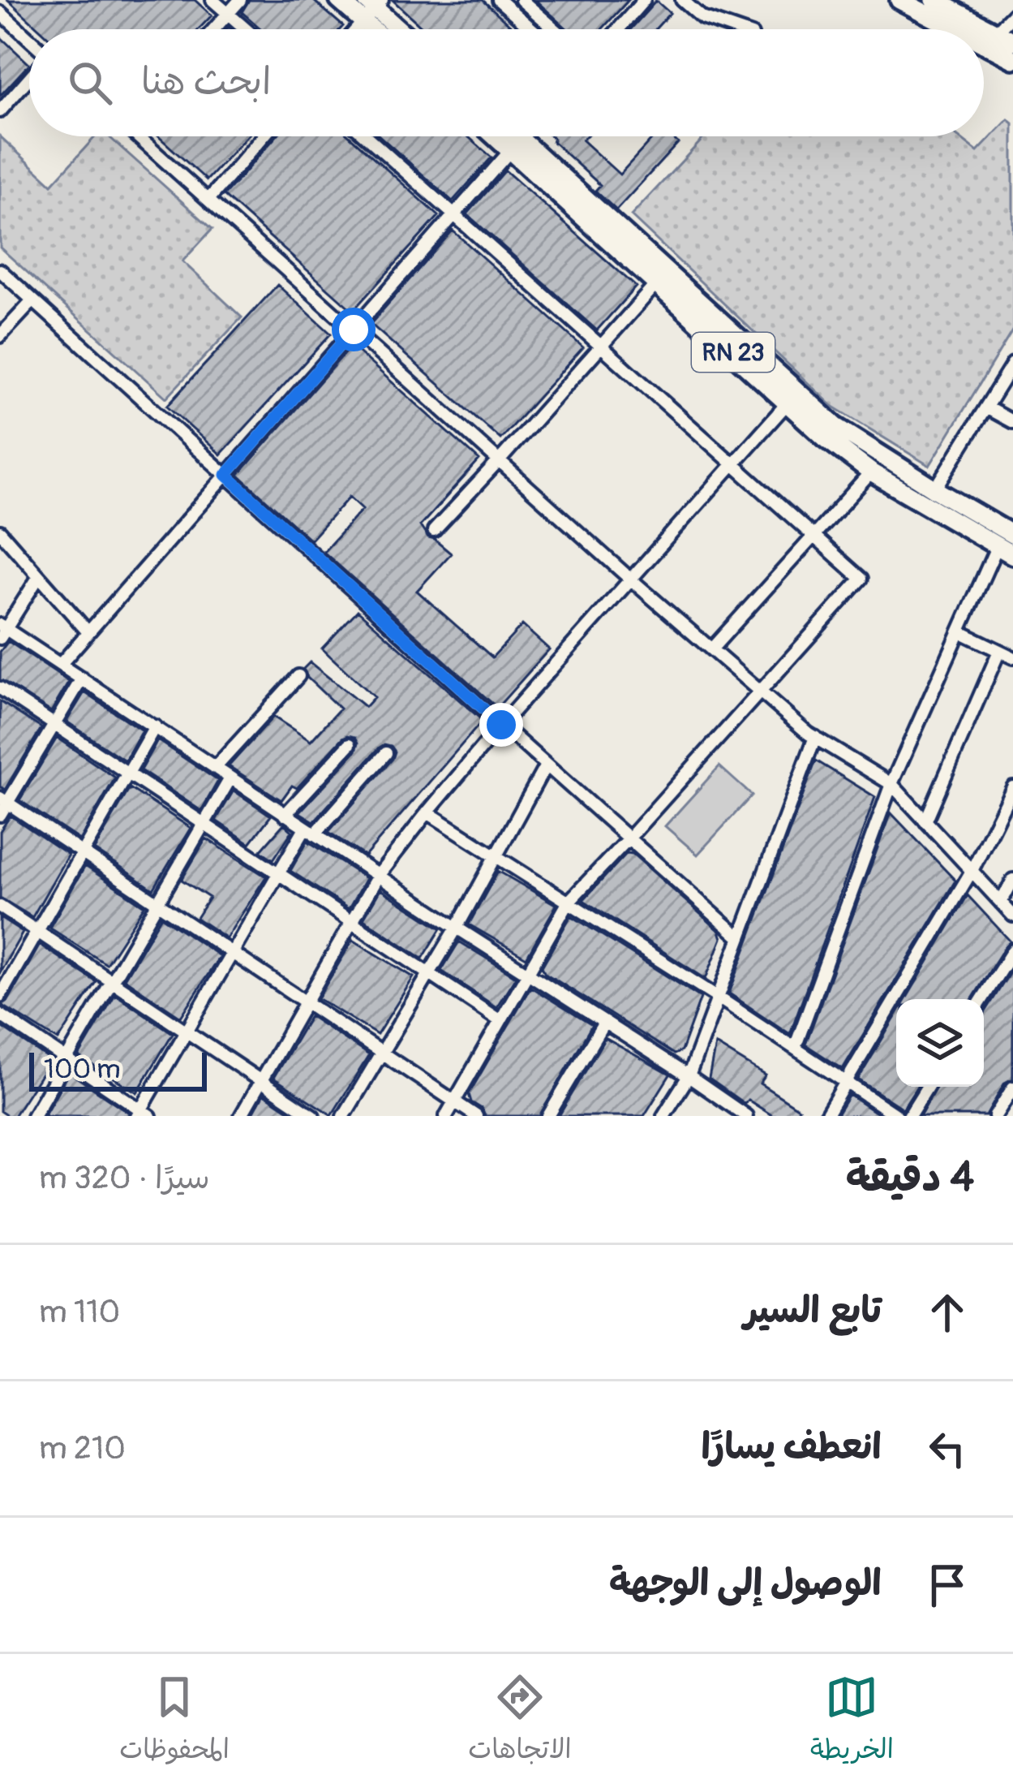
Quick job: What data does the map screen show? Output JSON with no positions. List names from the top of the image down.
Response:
{
  "streets": {
    "main road": ["RN 23"]
  },
  "scale_bar": "100 m",
  "page": {
    "search": "ابحث هنا",
    "scale": "100 m",
    "heading": ["4 دقيقة", "سيرًا · 320 m"],
    "list": [
      ["تابع السير", "110 m"],
      ["انعطف يسارًا", "210 m"],
      "الوصول إلى الوجهة"
    ],
    "nav": ["الخريطة", "الاتجاهات", "المحفوظات"]
  }
}
